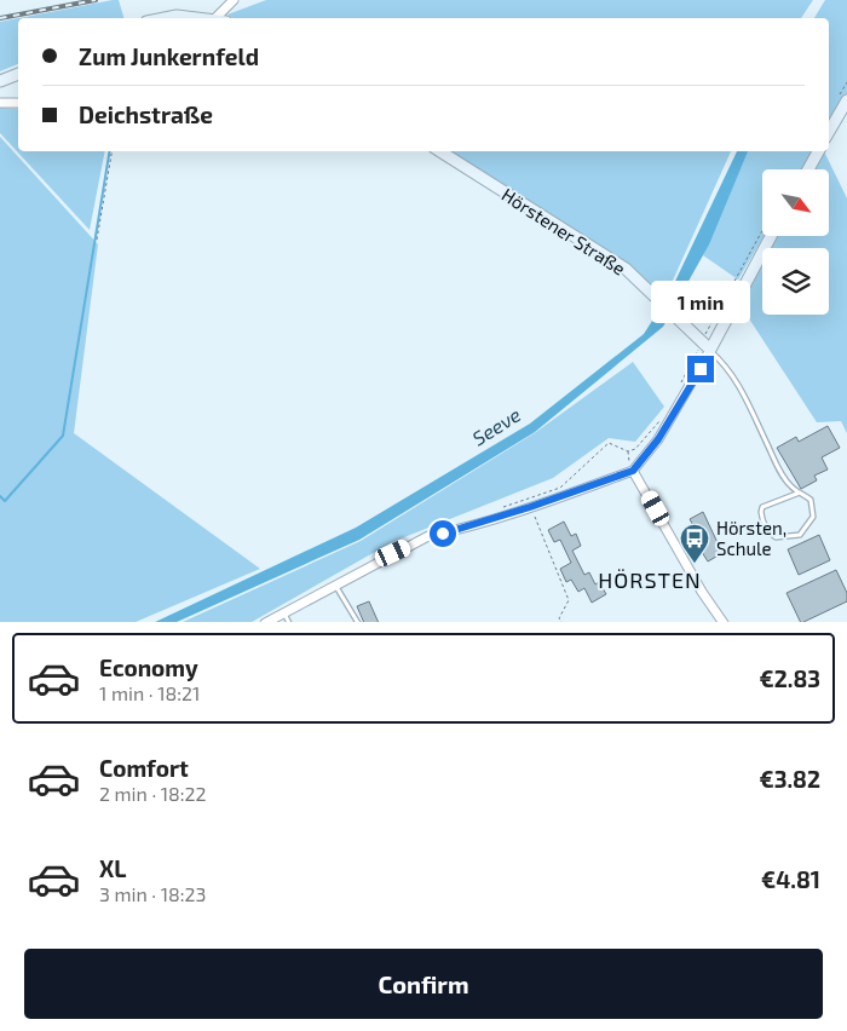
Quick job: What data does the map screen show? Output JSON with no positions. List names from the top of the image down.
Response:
{
  "streets": {
    "street": ["Hörstener Straße"]
  },
  "districts": ["HÖRSTEN"],
  "water": ["Seeve"],
  "places": {
    "bus stop": ["Hörsten, Schule"]
  },
  "north": "bottom right",
  "page": {
    "banner": ["Zum Junkernfeld", "Deichstraße"],
    "bubble": "1 min",
    "list": [
      {
        "name": "Economy",
        "note": "1 min · 18:21",
        "value": "€2.83"
      },
      {
        "name": "Comfort",
        "note": "2 min · 18:22",
        "value": "€3.82"
      },
      {
        "name": "XL",
        "note": "3 min · 18:23",
        "value": "€4.81"
      }
    ],
    "buttons": "Confirm"
  }
}
